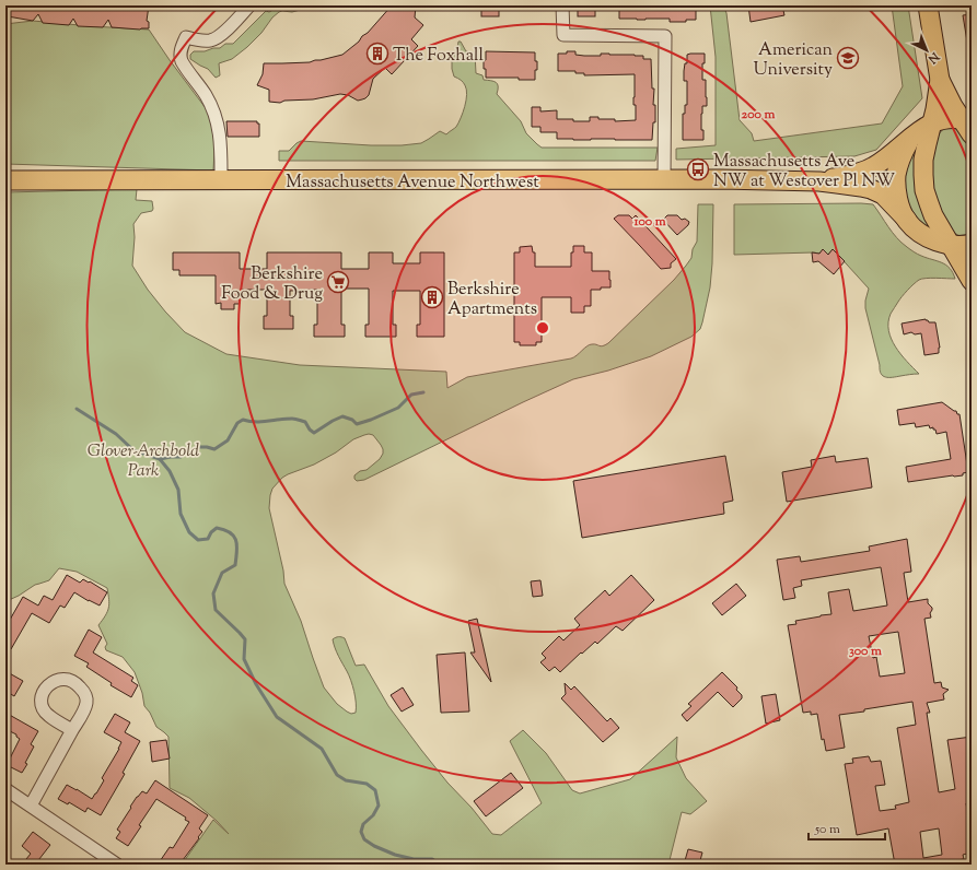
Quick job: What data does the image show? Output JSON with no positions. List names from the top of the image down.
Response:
{
  "streets": {
    "main road": ["Massachusetts Avenue Northwest"]
  },
  "parks": ["Glover-Archbold Park"],
  "places": {
    "building": ["The Foxhall", "Berkshire Apartments"],
    "school or university": ["American University"],
    "bus stop": ["Massachusetts Ave NW at Westover Pl NW"],
    "supermarket": ["Berkshire Food & Drug"]
  },
  "scale_bar": "50 m",
  "north": "bottom right",
  "rings": ["200 m", "100 m", "300 m"]
}
